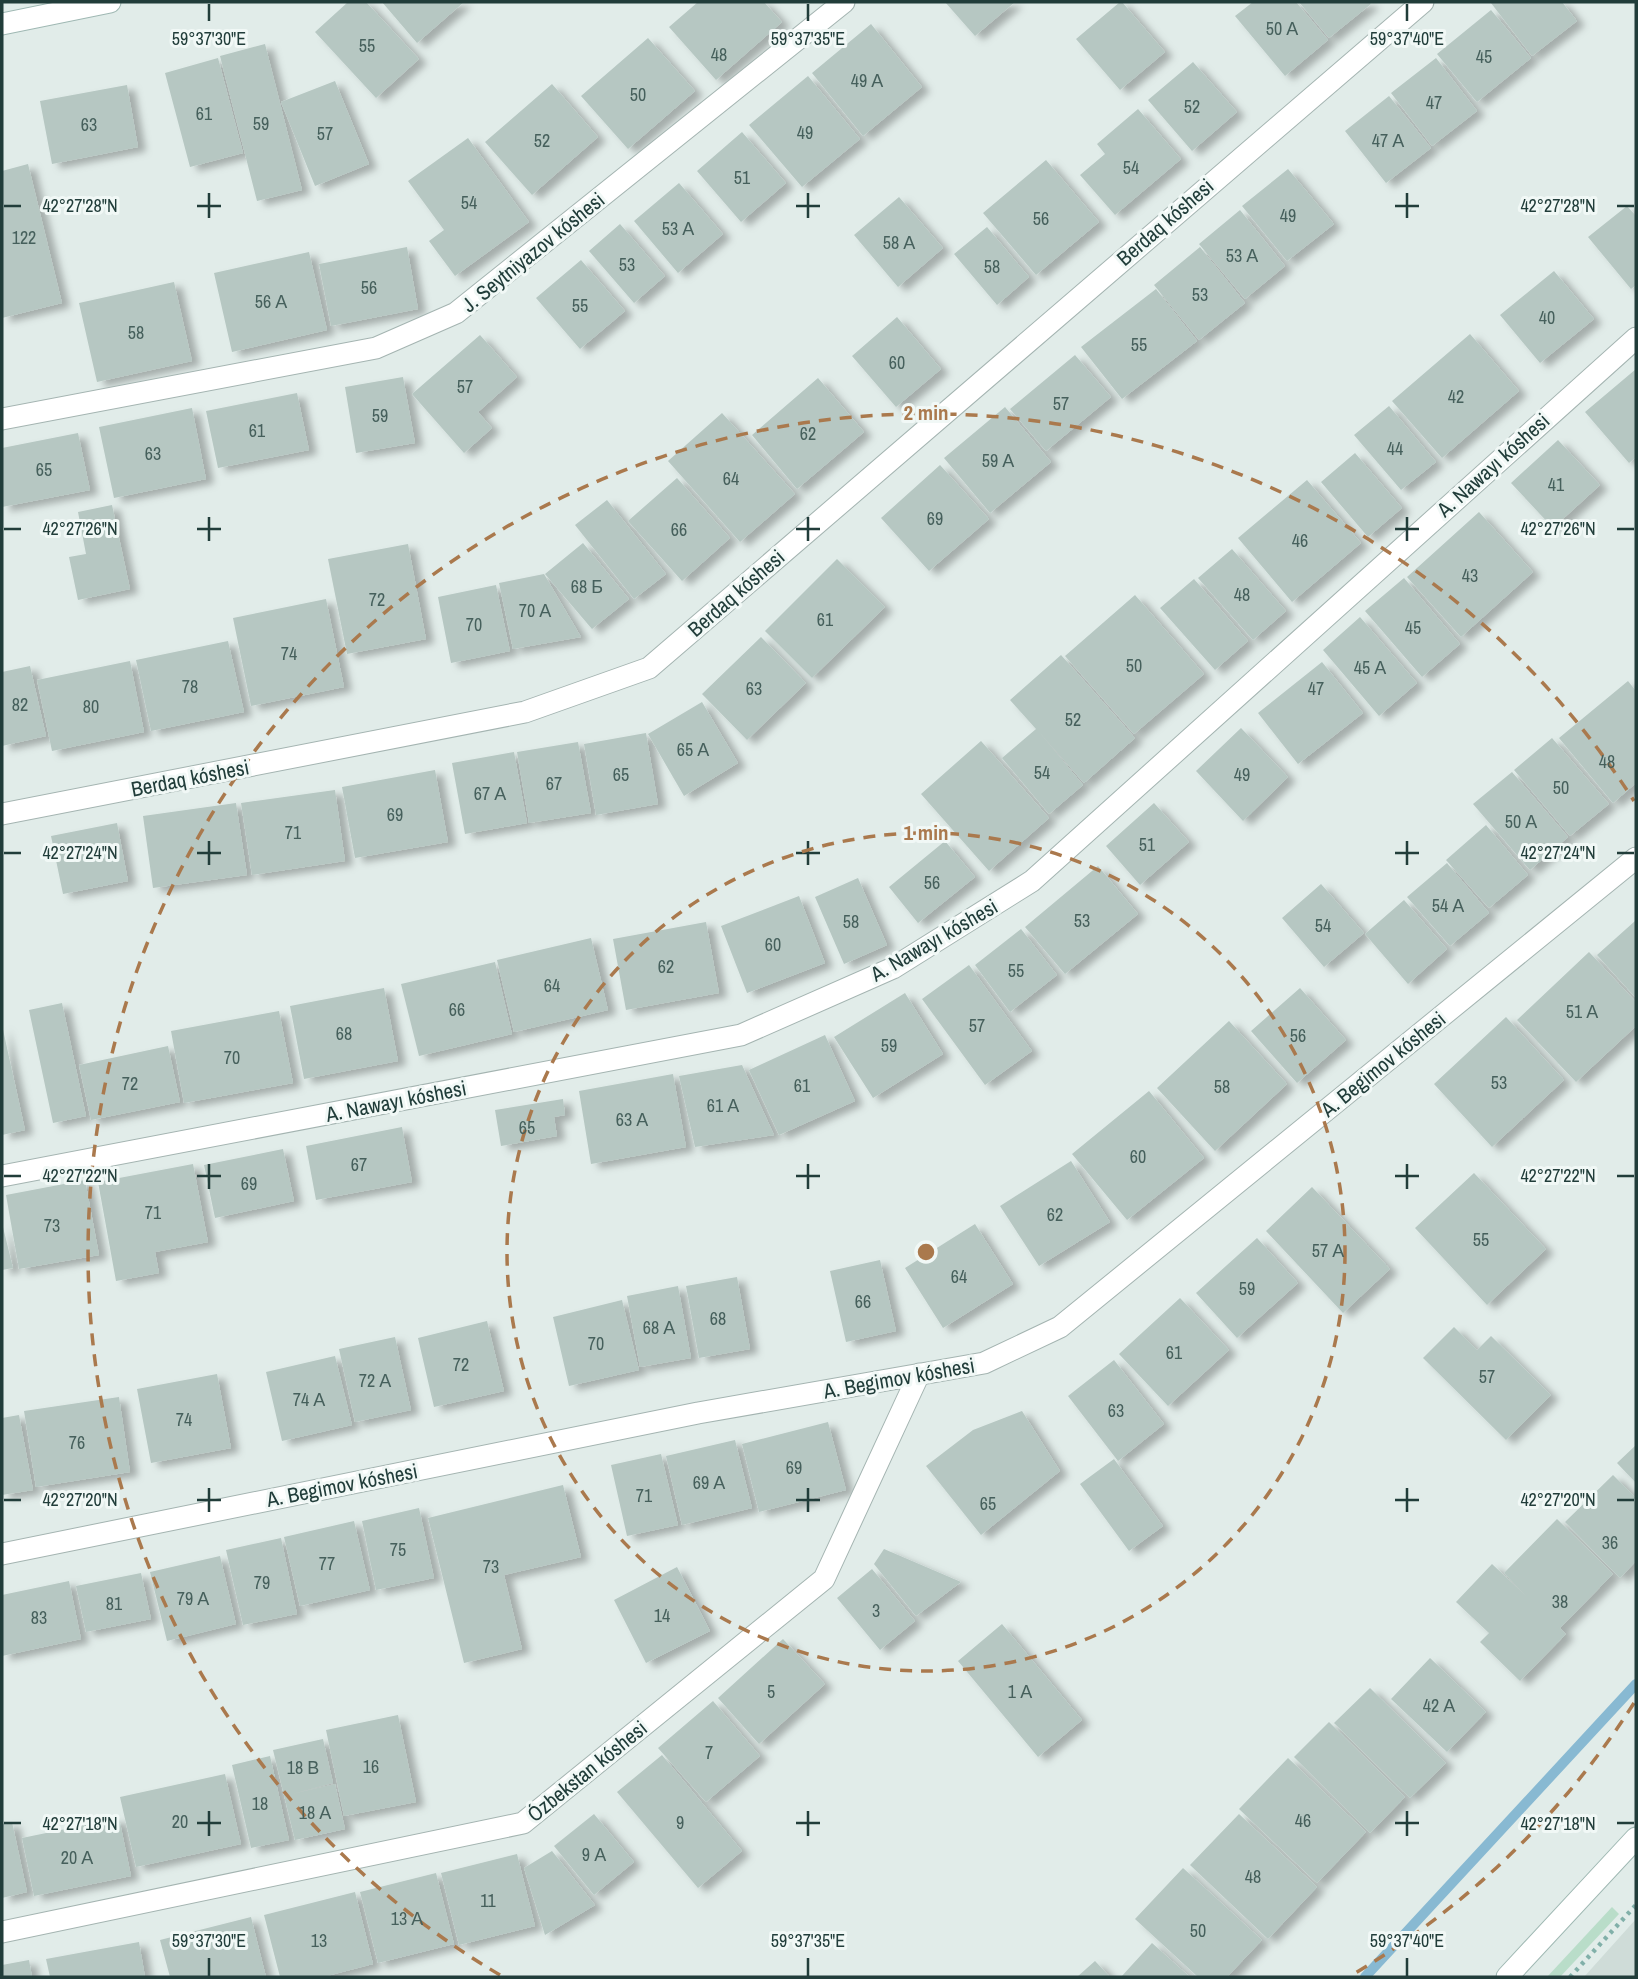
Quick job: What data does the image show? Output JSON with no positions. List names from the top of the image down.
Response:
{
  "streets": {
    "street": [
      "Berdaq kóshesi",
      "J. Seytniyazov kóshesi",
      "A. Nawayı kóshesi",
      "A. Begimov kóshesi",
      "Ózbekstan kóshesi"
    ]
  },
  "crossings": [
    ["A. Begimov kóshesi", "Ózbekstan kóshesi"]
  ],
  "house_numbers": [
    "50 А",
    "55",
    "48",
    "45",
    "49 А",
    "50",
    "47",
    "52",
    "61",
    "59",
    "63",
    "49",
    "57",
    "52",
    "47 А",
    "54",
    "51",
    "54",
    "49",
    "56",
    "53 А",
    "122",
    "58 А",
    "53 А",
    "53",
    "58",
    "56",
    "53",
    "56 А",
    "55",
    "40",
    "58",
    "55",
    "60",
    "57",
    "42",
    "57",
    "59",
    "61",
    "62",
    "44",
    "63",
    "59 А",
    "65",
    "64",
    "41",
    "69",
    "66",
    "46",
    "43",
    "68 Б",
    "48",
    "72",
    "70 А",
    "61",
    "70",
    "45",
    "74",
    "50",
    "45 А",
    "78",
    "63",
    "47",
    "82",
    "80",
    "52",
    "65 А",
    "48",
    "54",
    "65",
    "49",
    "67",
    "50",
    "67 А",
    "69",
    "50 А",
    "71",
    "51",
    "56",
    "54 А",
    "53",
    "58",
    "54",
    "60",
    "62",
    "55",
    "64",
    "66",
    "51 А",
    "57",
    "68",
    "56",
    "59",
    "70",
    "53",
    "72",
    "61",
    "58",
    "61 А",
    "63 А",
    "65",
    "60",
    "67",
    "69",
    "71",
    "62",
    "73",
    "55",
    "57 А",
    "64",
    "59",
    "66",
    "68",
    "68 А",
    "70",
    "61",
    "72",
    "57",
    "72 А",
    "74 А",
    "63",
    "74",
    "76",
    "69",
    "69 А",
    "71",
    "65",
    "36",
    "75",
    "77",
    "73",
    "79",
    "79 А",
    "38",
    "81",
    "3",
    "14",
    "83",
    "5",
    "1 А",
    "42 А",
    "7",
    "16",
    "18 В",
    "18",
    "18 А",
    "46",
    "20",
    "9",
    "9 А",
    "20 А",
    "48",
    "11",
    "13 А",
    "50",
    "13"
  ],
  "coordinates": [
    "59°37'30\"E",
    "59°37'35\"E",
    "59°37'40\"E",
    "42°27'28\"N",
    "42°27'26\"N",
    "42°27'24\"N",
    "42°27'22\"N",
    "42°27'20\"N",
    "42°27'18\"N"
  ],
  "rings": ["2 min", "1 min"]
}
